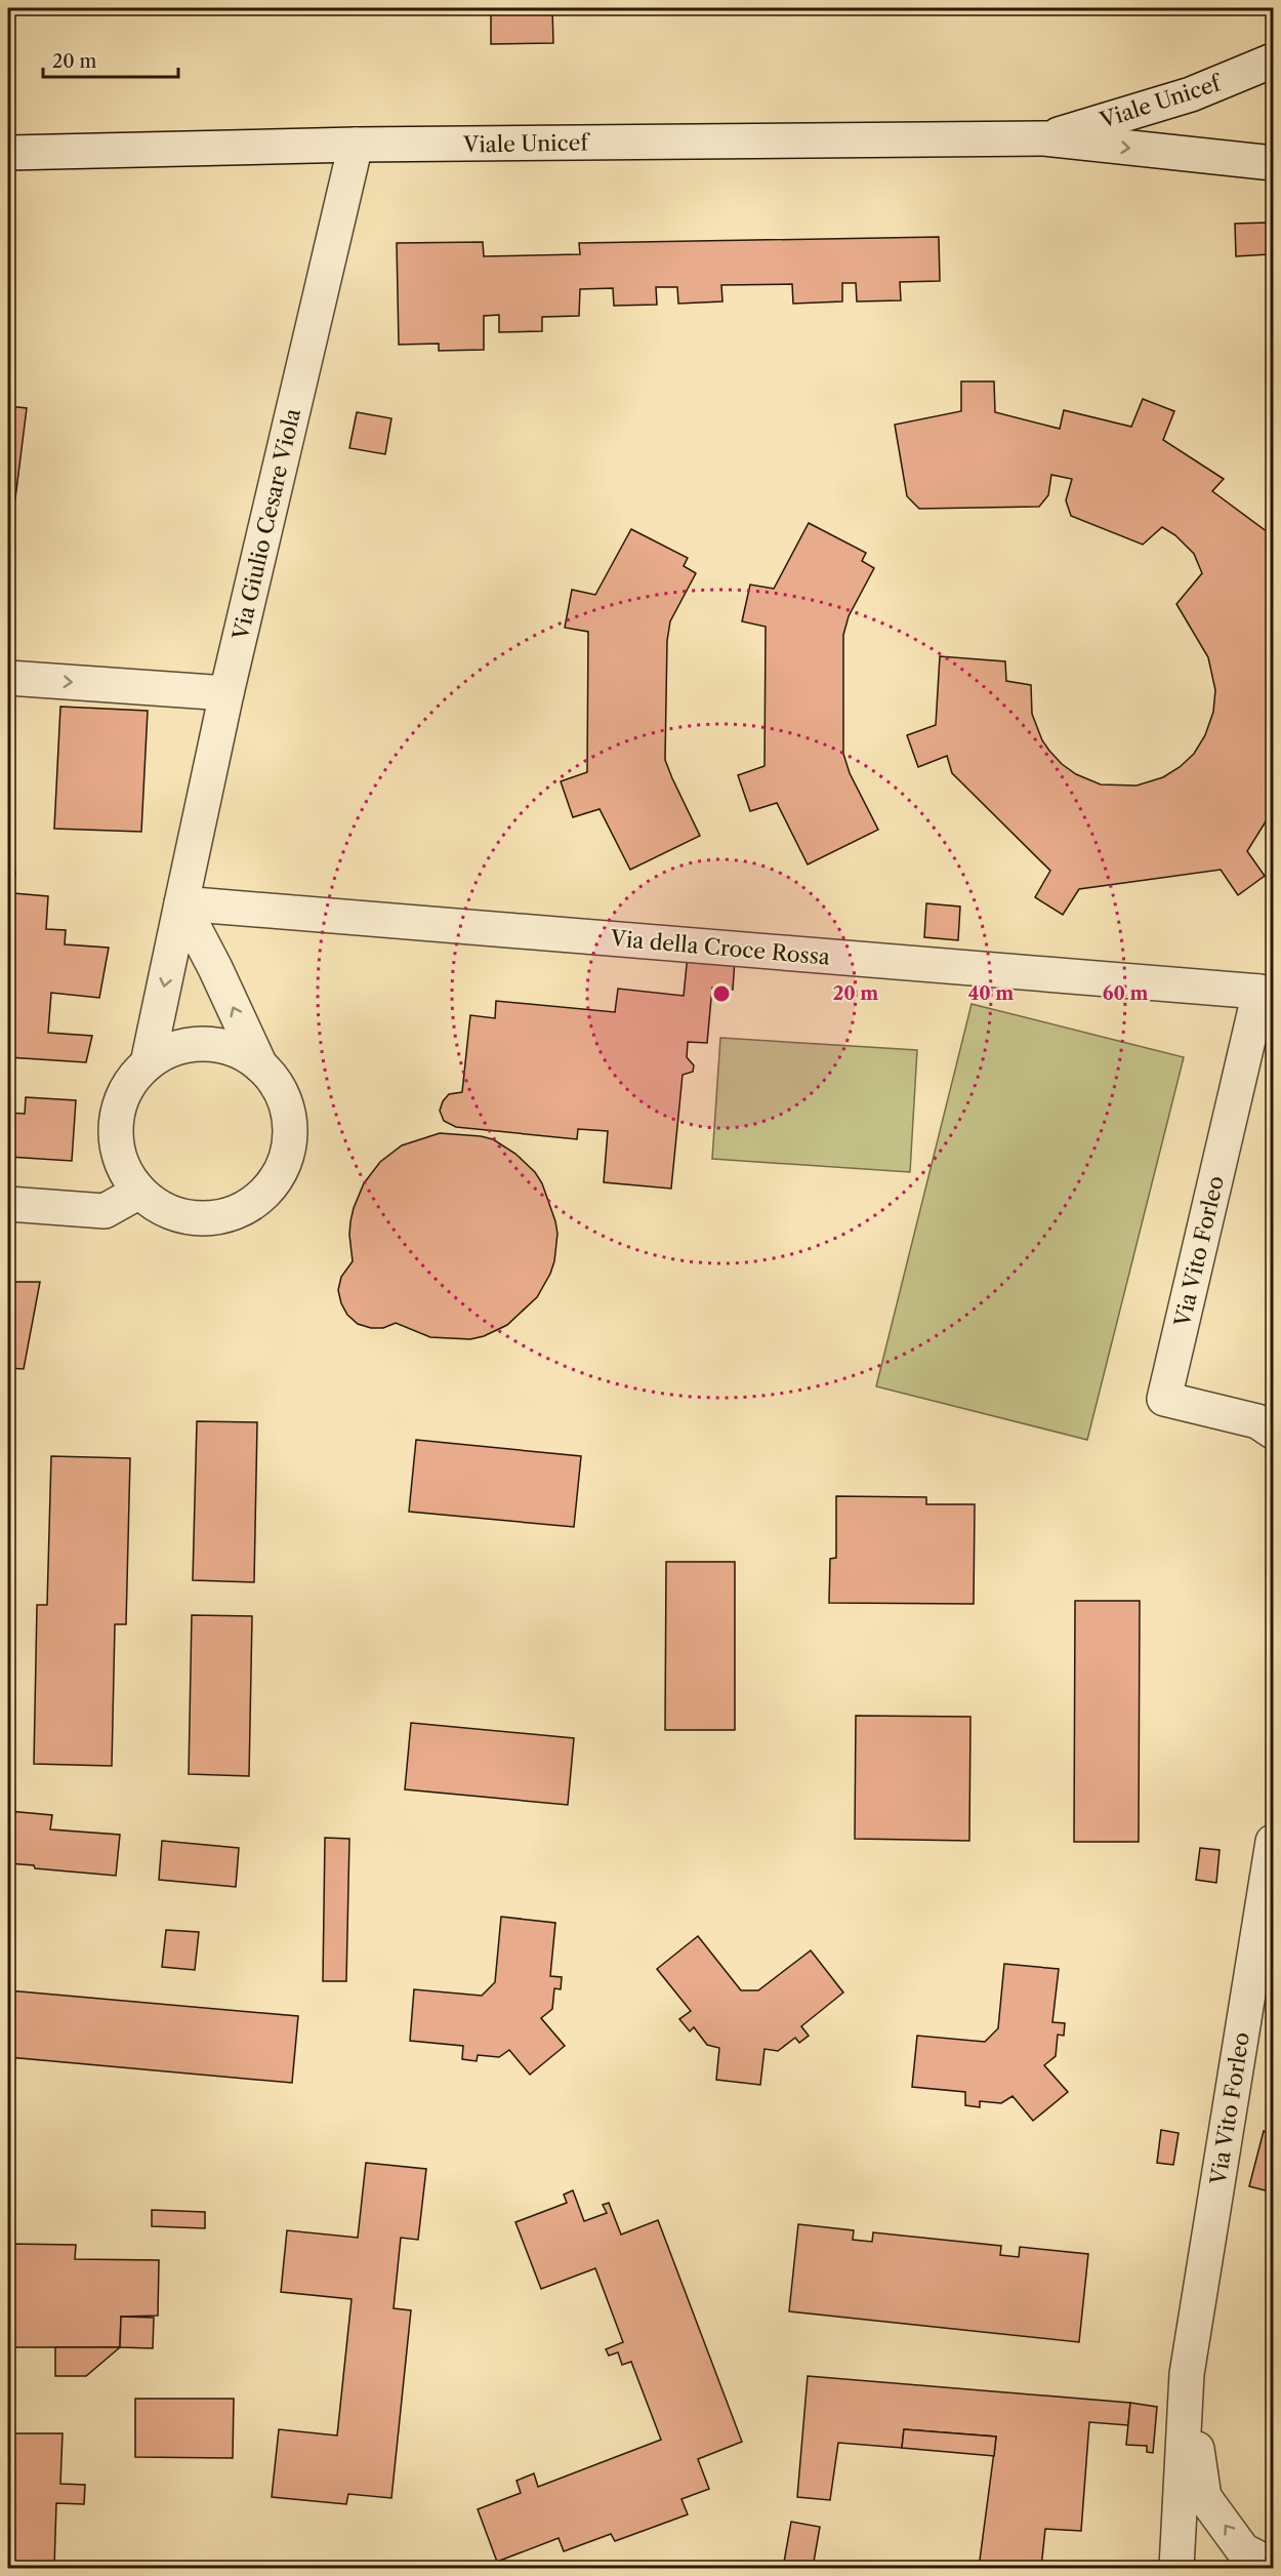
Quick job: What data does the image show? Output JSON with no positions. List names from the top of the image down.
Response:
{
  "streets": {
    "street": [
      "Viale Unicef",
      "Via Giulio Cesare Viola",
      "Via della Croce Rossa",
      "Via Vito Forleo"
    ]
  },
  "crossings": [
    ["Viale Unicef", "Via Giulio Cesare Viola"],
    ["Via Giulio Cesare Viola", "Via della Croce Rossa"],
    ["Via della Croce Rossa", "Via Vito Forleo"]
  ],
  "scale_bar": "20 m",
  "rings": ["20 m", "40 m", "60 m"]
}
